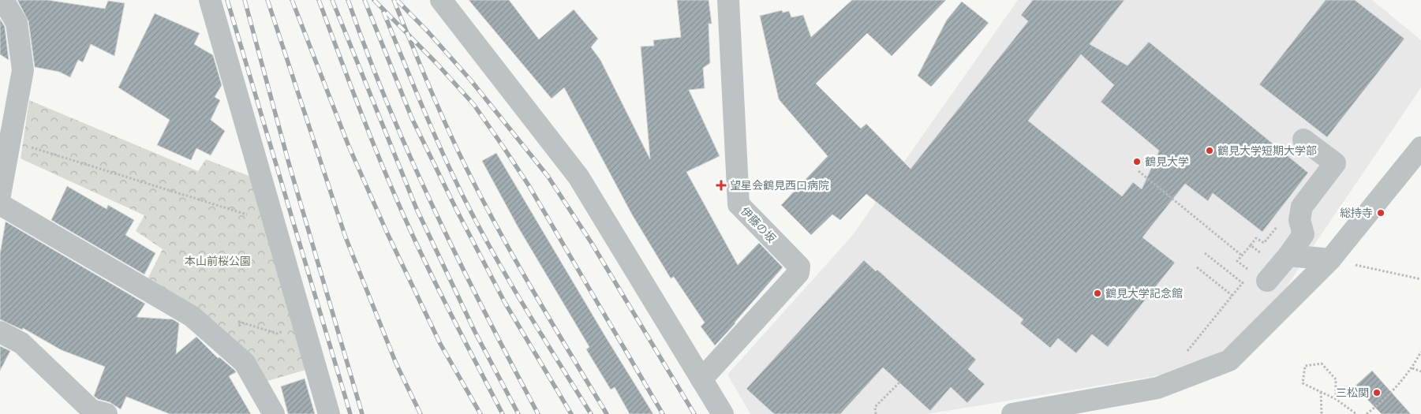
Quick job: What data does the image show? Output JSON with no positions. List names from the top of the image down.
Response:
{
  "streets": {
    "street": ["伊藤の坂"]
  },
  "parks": ["本山前桜公園"],
  "places": {
    "other": [
      "鶴見大学短期大学部",
      "鶴見大学",
      "総持寺",
      "鶴見大学記念館",
      "三松関"
    ],
    "health": ["望星会鶴見西口病院"]
  }
}
